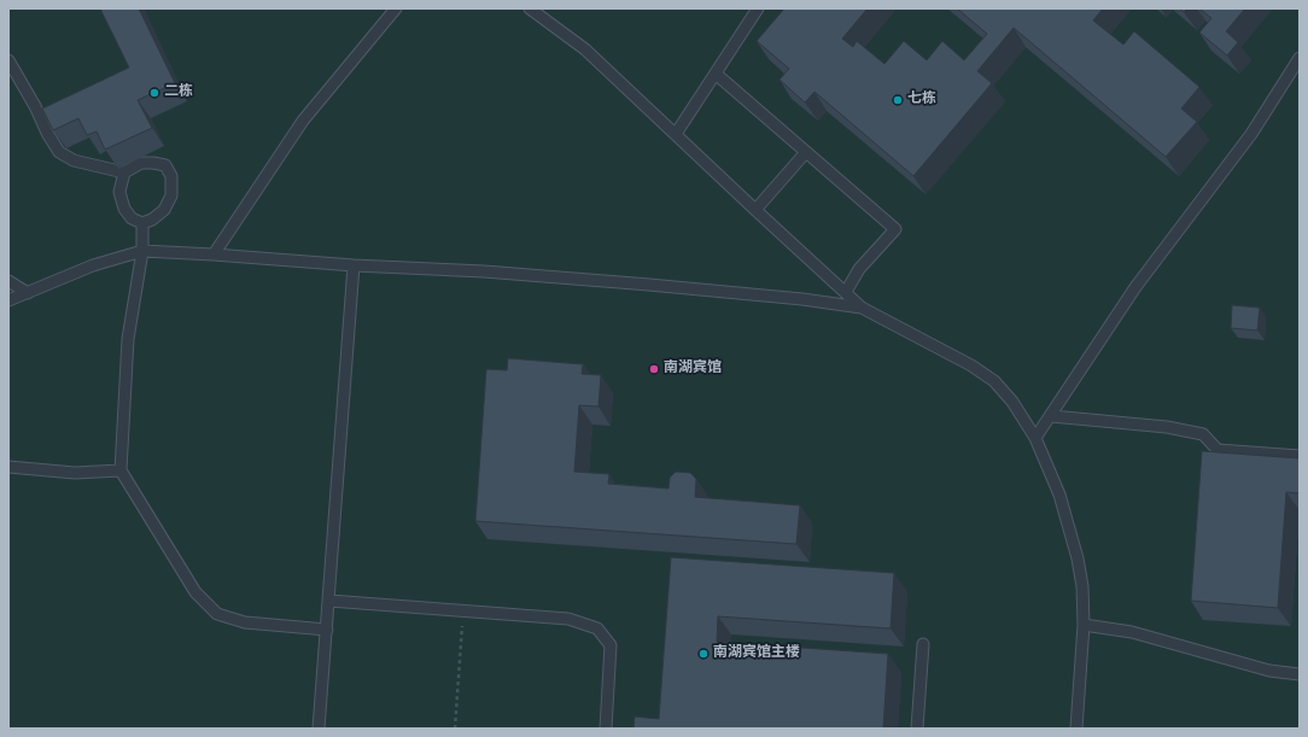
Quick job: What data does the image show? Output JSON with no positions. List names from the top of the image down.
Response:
{
  "places": [
    "二栋",
    "七栋",
    "南湖宾馆",
    "南湖宾馆主楼"
  ]
}
